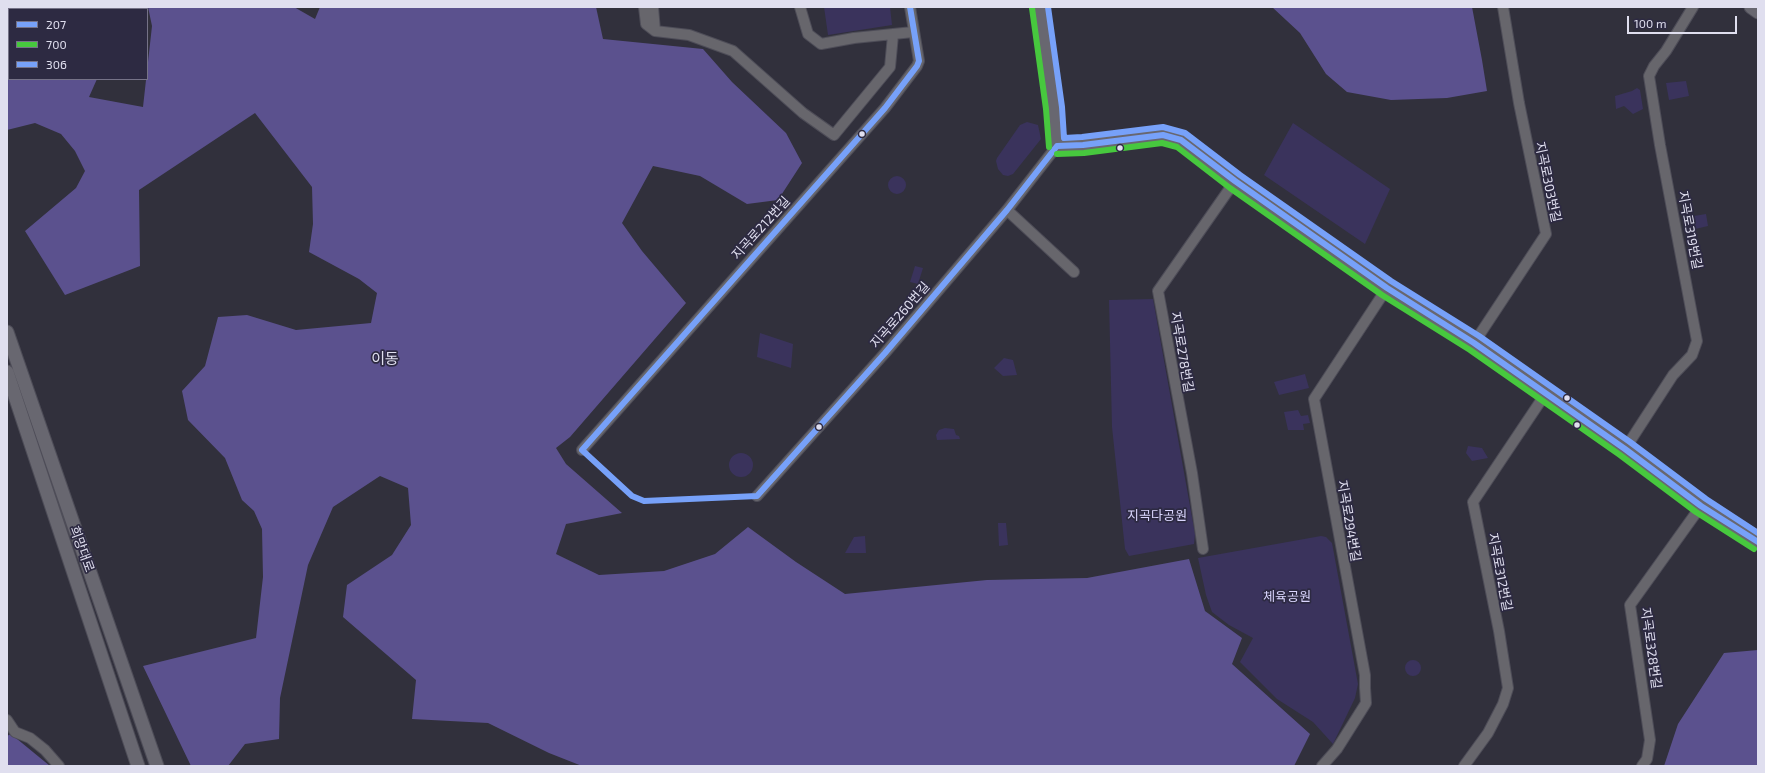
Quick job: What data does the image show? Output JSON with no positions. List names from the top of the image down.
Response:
{
  "streets": {
    "main road": ["희망대로"],
    "street": [
      "지곡로303번길",
      "지곡로212번길",
      "지곡로319번길",
      "지곡로260번길",
      "지곡로278번길",
      "지곡로294번길",
      "지곡로312번길",
      "지곡로328번길"
    ]
  },
  "districts": ["이동"],
  "parks": ["지곡다공원", "체육공원"],
  "lines": ["transit line 207", "transit line 306", "transit line 700"],
  "legend": ["207", "700", "306"],
  "scale_bar": "100 m"
}
